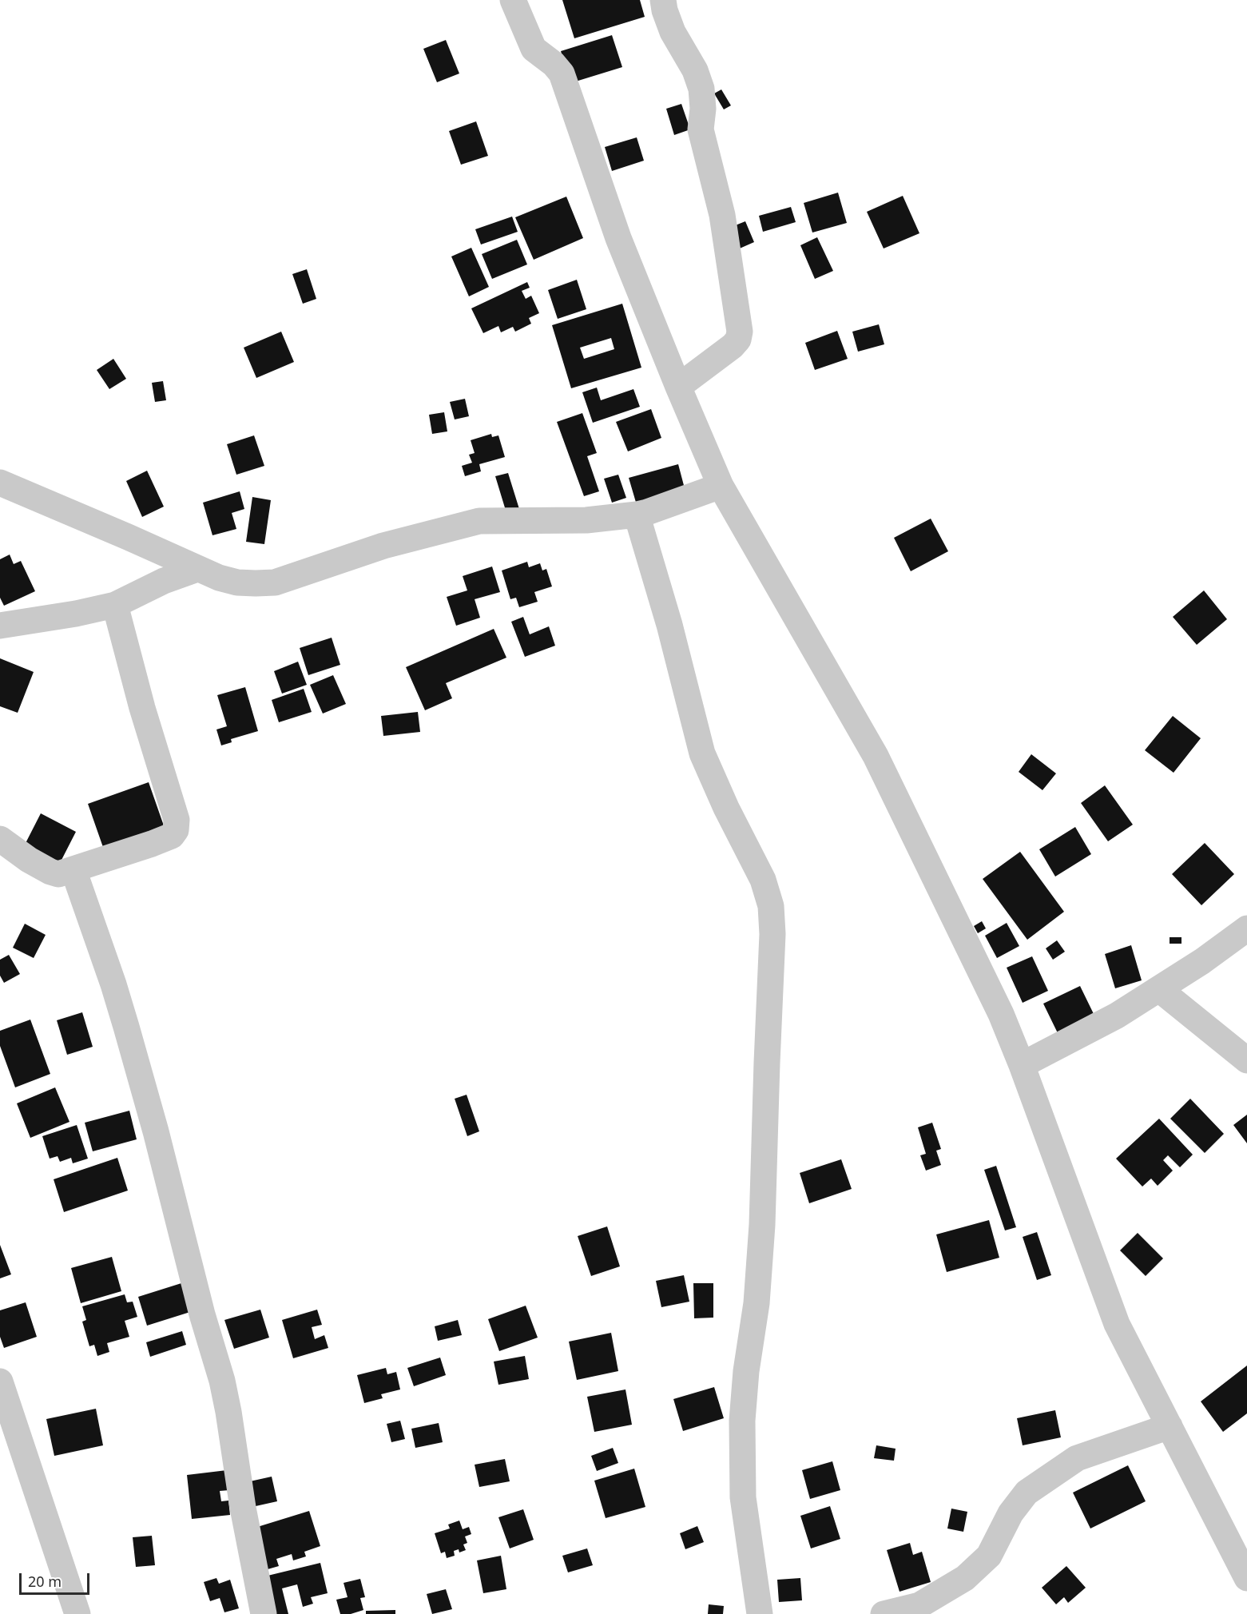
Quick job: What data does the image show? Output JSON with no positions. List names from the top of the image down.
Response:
{
  "scale_bar": "20 m"
}
